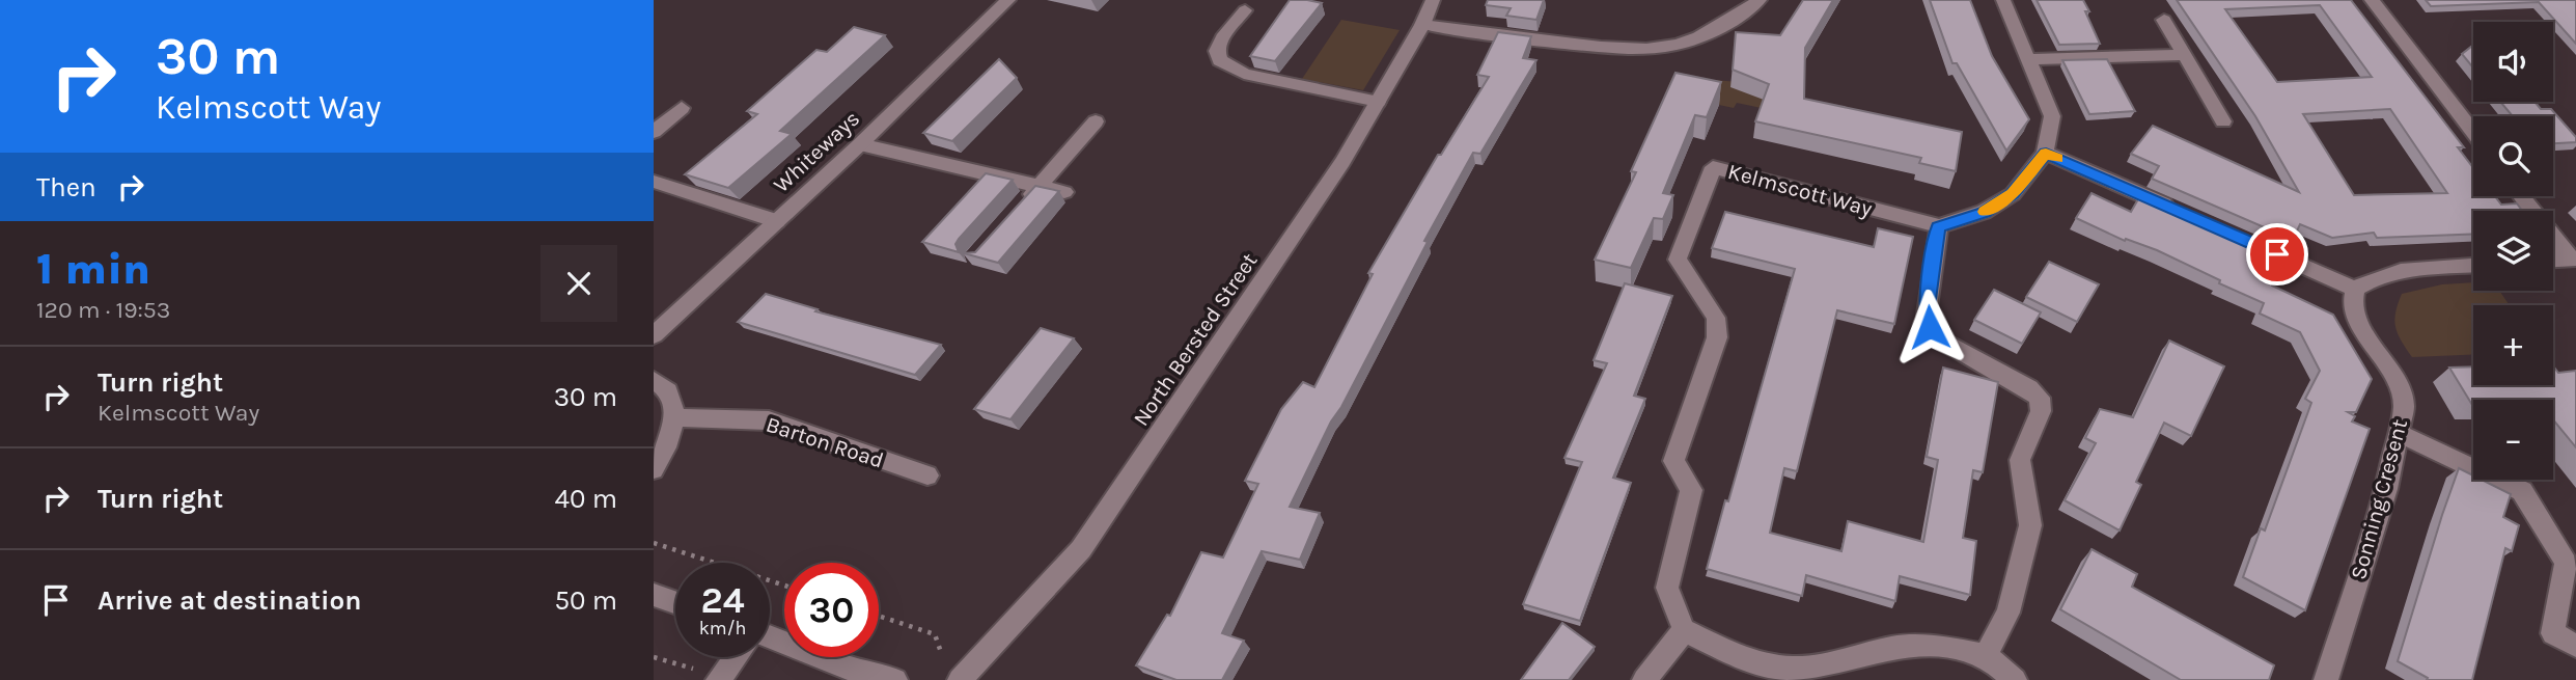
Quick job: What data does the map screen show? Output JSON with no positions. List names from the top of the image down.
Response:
{
  "streets": {
    "street": [
      "Whiteways",
      "Kelmscott Way",
      "North Bersted Street",
      "Barton Road",
      "Sonning Cresent"
    ]
  },
  "page": {
    "turn": ["30 m", "Kelmscott Way"],
    "map_buttons": ["+", "−"],
    "then": "Then",
    "heading": ["1 min", "120 m · 19:53"],
    "list": [
      {
        "name": "Turn right",
        "note": "Kelmscott Way",
        "value": "30 m"
      },
      {
        "name": "Turn right",
        "value": "40 m"
      },
      {
        "name": "Arrive at destination",
        "value": "50 m"
      }
    ],
    "speed": "24 km/h",
    "limit": "30"
  }
}
